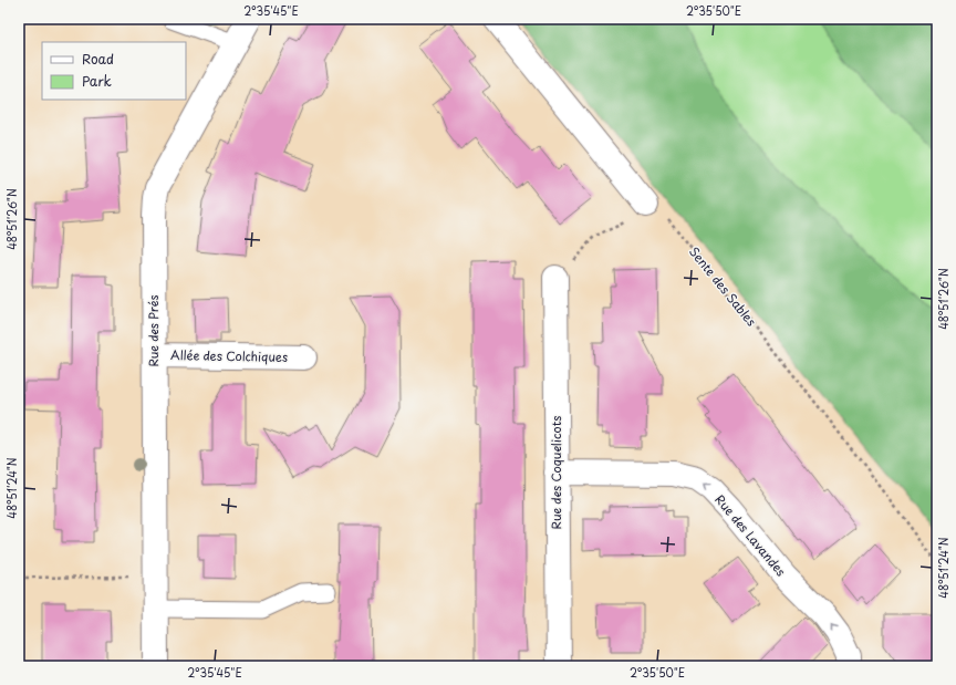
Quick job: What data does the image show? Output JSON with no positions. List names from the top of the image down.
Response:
{
  "streets": {
    "street": [
      "Rue des Prés",
      "Allée des Colchiques",
      "Rue des Coquelicots",
      "Rue des Lavandes"
    ],
    "path": ["Sente des Sables"]
  },
  "crossings": [
    ["Rue des Prés", "Allée des Colchiques"],
    ["Rue des Coquelicots", "Rue des Lavandes"]
  ],
  "one_way": ["Rue des Lavandes"],
  "legend": ["Road", "Park"],
  "coordinates": [
    "2°35'45\"E",
    "2°35'50\"E",
    "48°51'26\"N",
    "48°51'24\"N"
  ]
}
